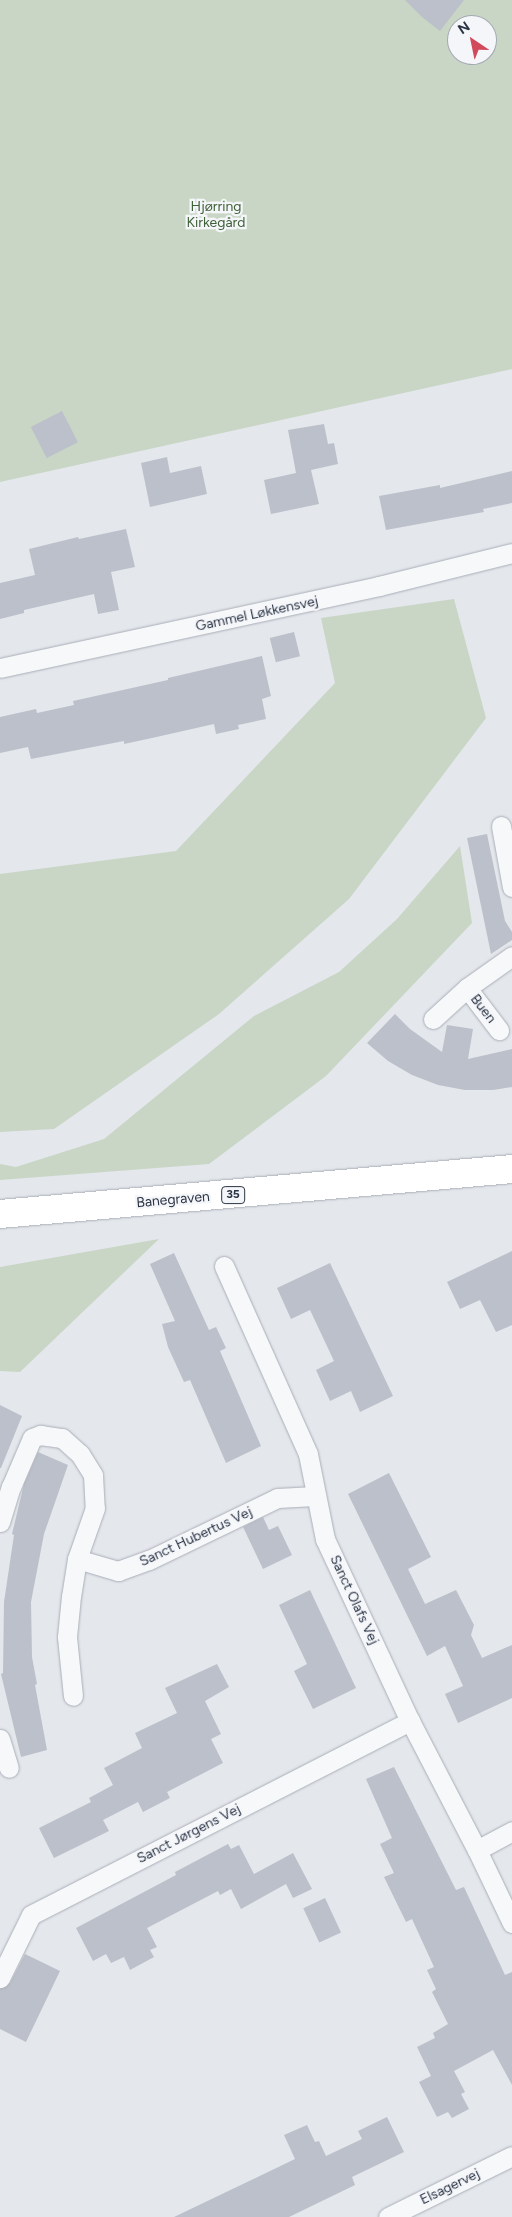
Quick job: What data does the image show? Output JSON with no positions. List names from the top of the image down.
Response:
{
  "streets": {
    "main road": ["35", "Banegraven"],
    "street": [
      "Gammel Løkkensvej",
      "Buen",
      "Sanct Hubertus Vej",
      "Sanct Olafs Vej",
      "Sanct Jørgens Vej",
      "Elsagervej"
    ]
  },
  "crossings": [
    ["Sanct Hubertus Vej", "Sanct Olafs Vej"],
    ["Sanct Olafs Vej", "Sanct Jørgens Vej"]
  ],
  "parks": ["Hjørring Kirkegård"],
  "north": "top left"
}
